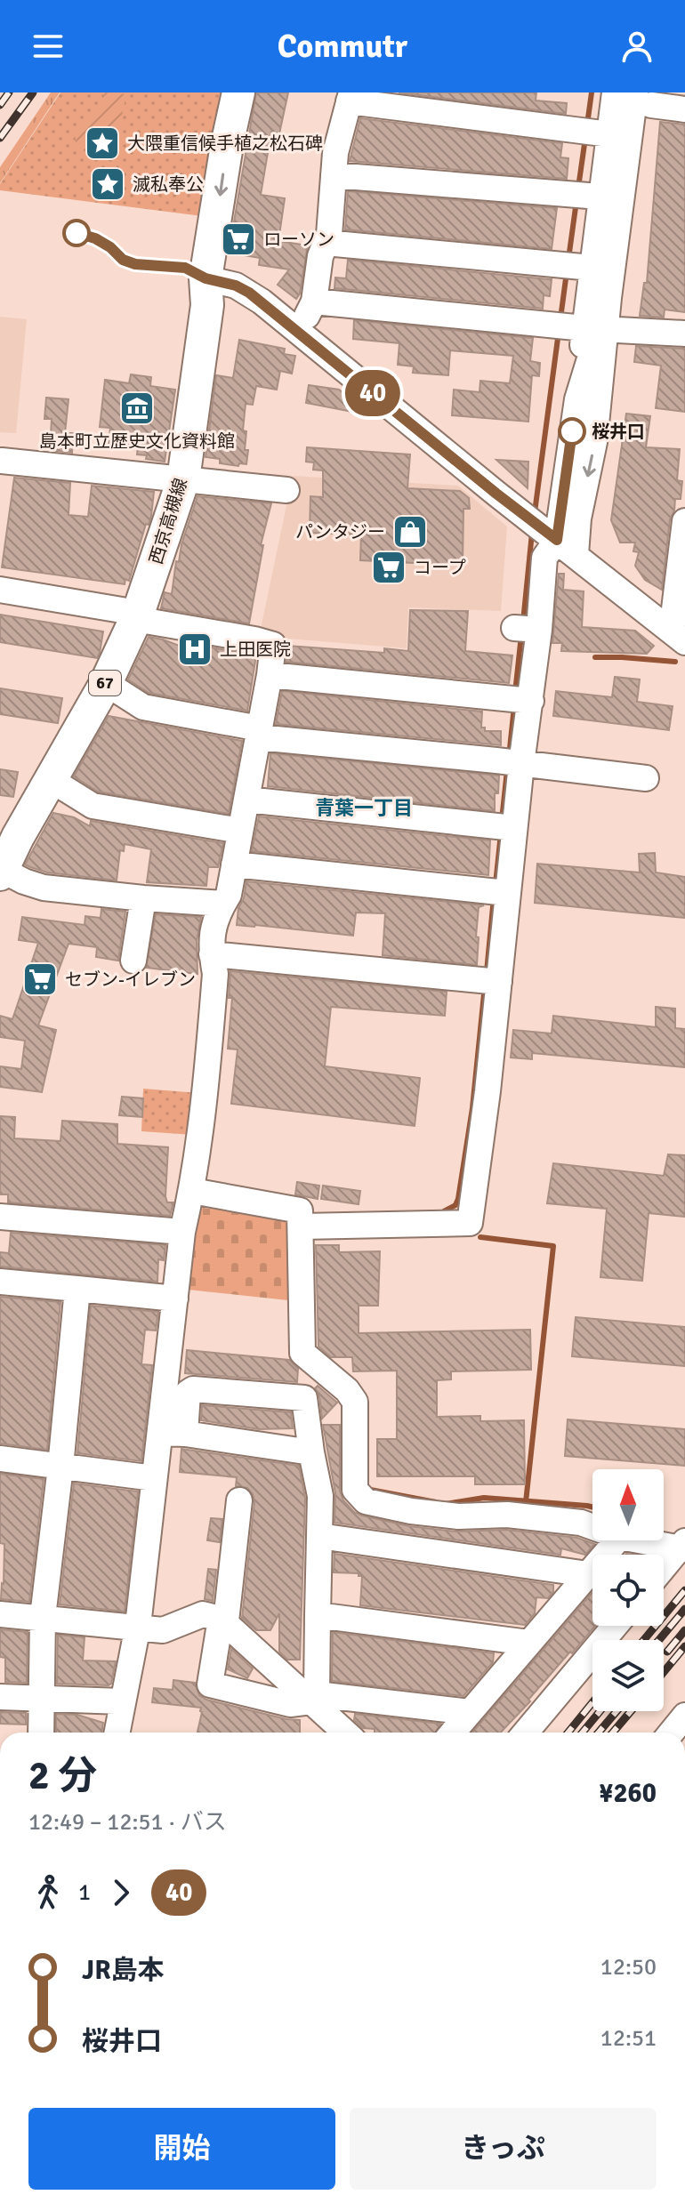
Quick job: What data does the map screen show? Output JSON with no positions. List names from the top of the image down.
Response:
{
  "streets": {
    "main road": ["西京高槻線", "67"]
  },
  "districts": ["青葉一丁目"],
  "places": {
    "place": ["大隈重信候手植之松石碑", "滅私奉公"],
    "supermarket": ["ローソン", "コープ", "セブン-イレブン"],
    "museum": ["島本町立歴史文化資料館"],
    "other": ["桜井口"],
    "shop": ["パンタジー"],
    "hospital": ["上田医院"]
  },
  "lines": ["bus line 40"],
  "north": "top",
  "page": {
    "header": "Commutr",
    "on_map": "40",
    "heading": ["2 分", "12:49 – 12:51 · バス", "¥260"],
    "legs": ["1", "40"],
    "list": [
      {
        "name": "JR島本",
        "value": "12:50"
      },
      {
        "name": "桜井口",
        "value": "12:51"
      }
    ],
    "buttons": ["開始", "きっぷ"]
  }
}
